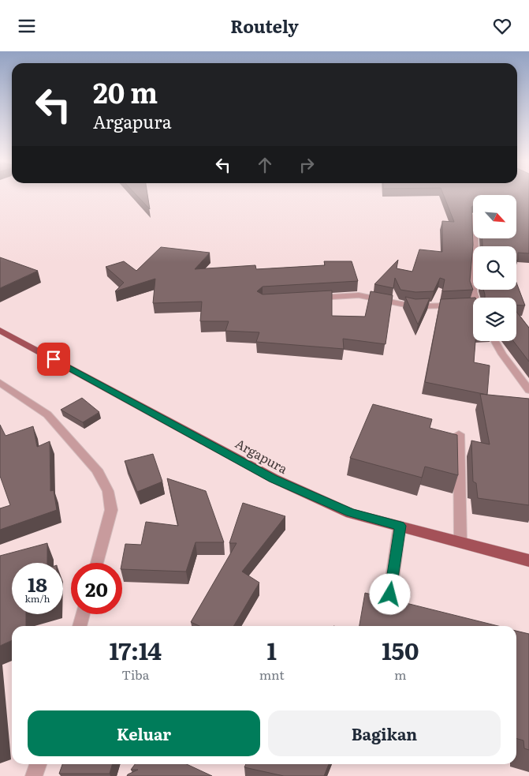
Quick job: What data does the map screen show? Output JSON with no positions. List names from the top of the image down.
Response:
{
  "streets": {
    "highway": ["Argapura"]
  },
  "north": "bottom right",
  "page": {
    "header": "Routely",
    "turn": ["20 m", "Argapura"],
    "speed": "18 km/h",
    "limit": "20",
    "eta": [
      "17:14",
      "Tiba",
      "1",
      "mnt",
      "150",
      "m"
    ],
    "buttons": ["Keluar", "Bagikan"]
  }
}
